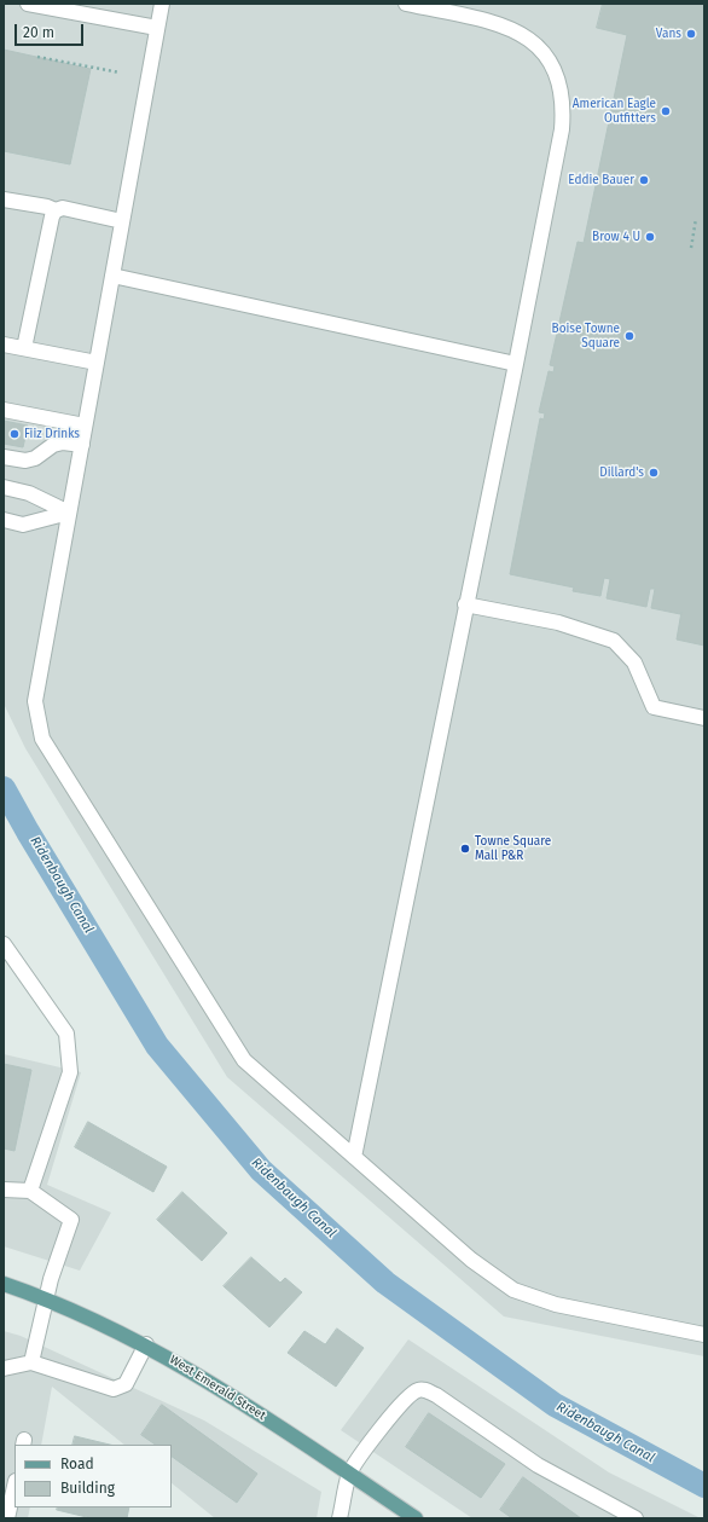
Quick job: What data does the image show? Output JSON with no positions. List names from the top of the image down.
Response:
{
  "streets": {
    "main road": ["West Emerald Street"]
  },
  "water": ["Ridenbaugh Canal"],
  "places": [
    "Vans",
    "American Eagle Outfitters",
    "Eddie Bauer",
    "Brow 4 U",
    "Boise Towne Square",
    "Fiiz Drinks",
    "Dillard's",
    "Towne Square Mall P&R"
  ],
  "legend": ["Road", "Building"],
  "scale_bar": "20 m"
}
